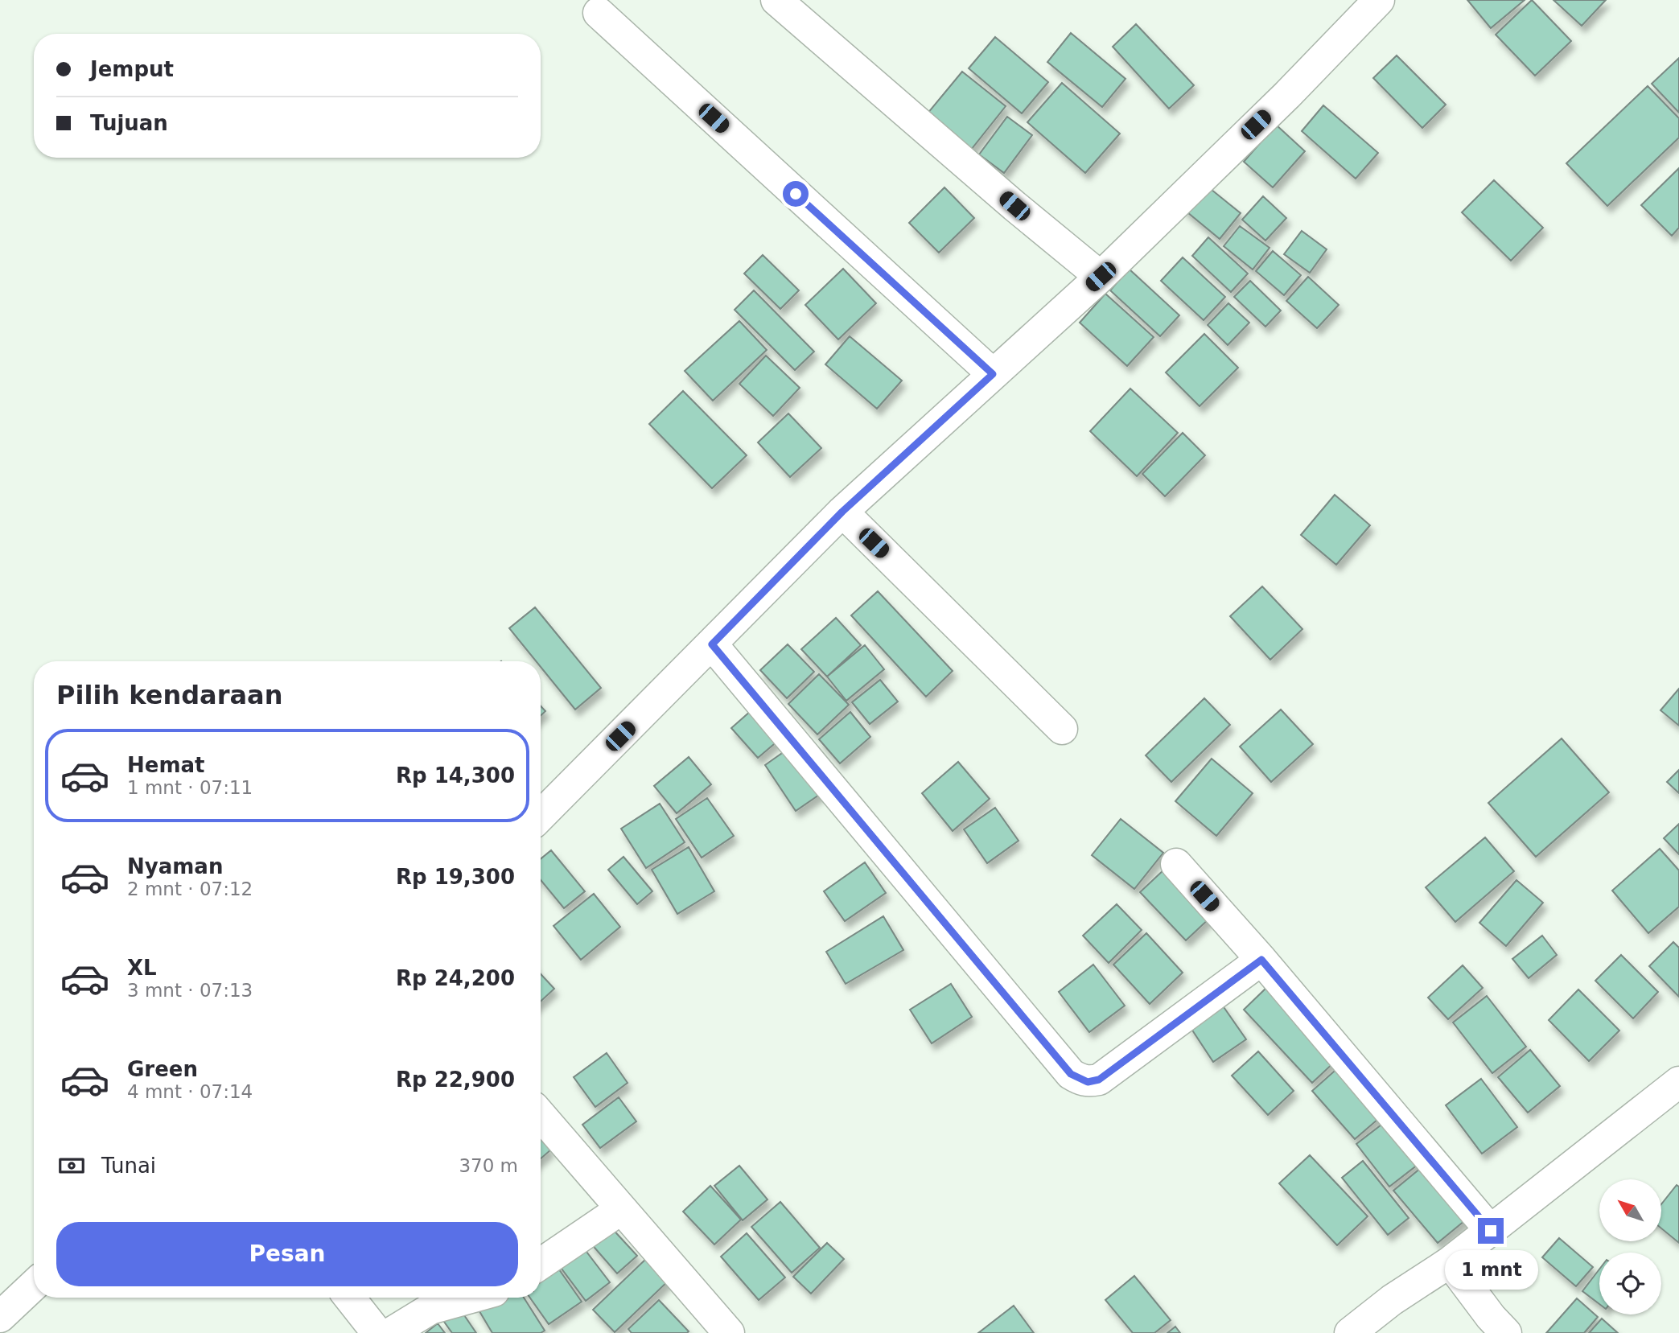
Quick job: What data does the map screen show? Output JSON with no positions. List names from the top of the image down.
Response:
{
  "north": "top left",
  "page": {
    "banner": ["Jemput", "Tujuan"],
    "heading": "Pilih kendaraan",
    "list": [
      {
        "name": "Hemat",
        "note": "1 mnt · 07:11",
        "value": "Rp 14,300"
      },
      {
        "name": "Nyaman",
        "note": "2 mnt · 07:12",
        "value": "Rp 19,300"
      },
      {
        "name": "XL",
        "note": "3 mnt · 07:13",
        "value": "Rp 24,200"
      },
      {
        "name": "Green",
        "note": "4 mnt · 07:14",
        "value": "Rp 22,900"
      }
    ],
    "pay": ["Tunai", "370 m"],
    "buttons": "Pesan",
    "bubble": "1 mnt"
  }
}
